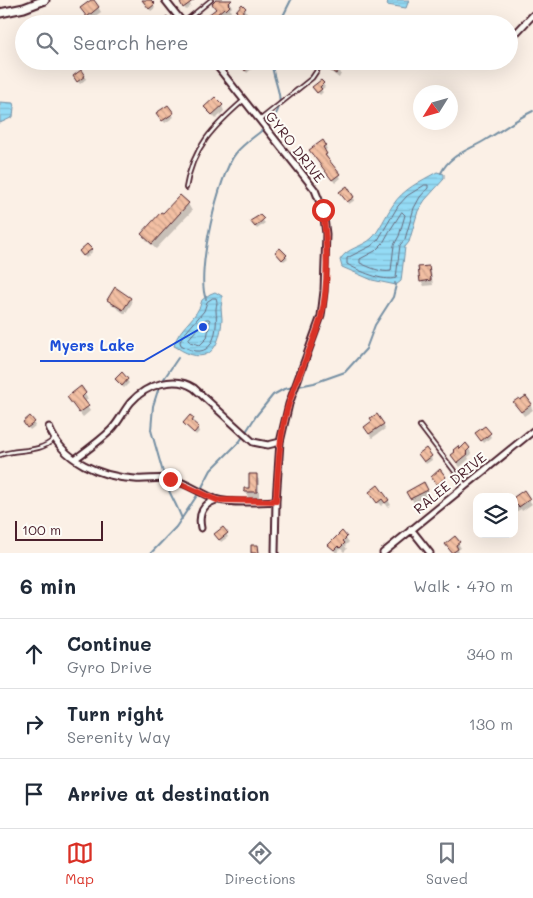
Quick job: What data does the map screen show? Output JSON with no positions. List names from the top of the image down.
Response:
{
  "streets": {
    "street": ["GYRO DRIVE", "RALEE DRIVE"]
  },
  "places": ["Myers Lake"],
  "scale_bar": "100 m",
  "north": "bottom left",
  "page": {
    "search": "Search here",
    "scale": "100 m",
    "heading": ["6 min", "Walk · 470 m"],
    "list": [
      ["Continue", "Gyro Drive", "340 m"],
      ["Turn right", "Serenity Way", "130 m"],
      "Arrive at destination"
    ],
    "nav": ["Map", "Directions", "Saved"]
  }
}
